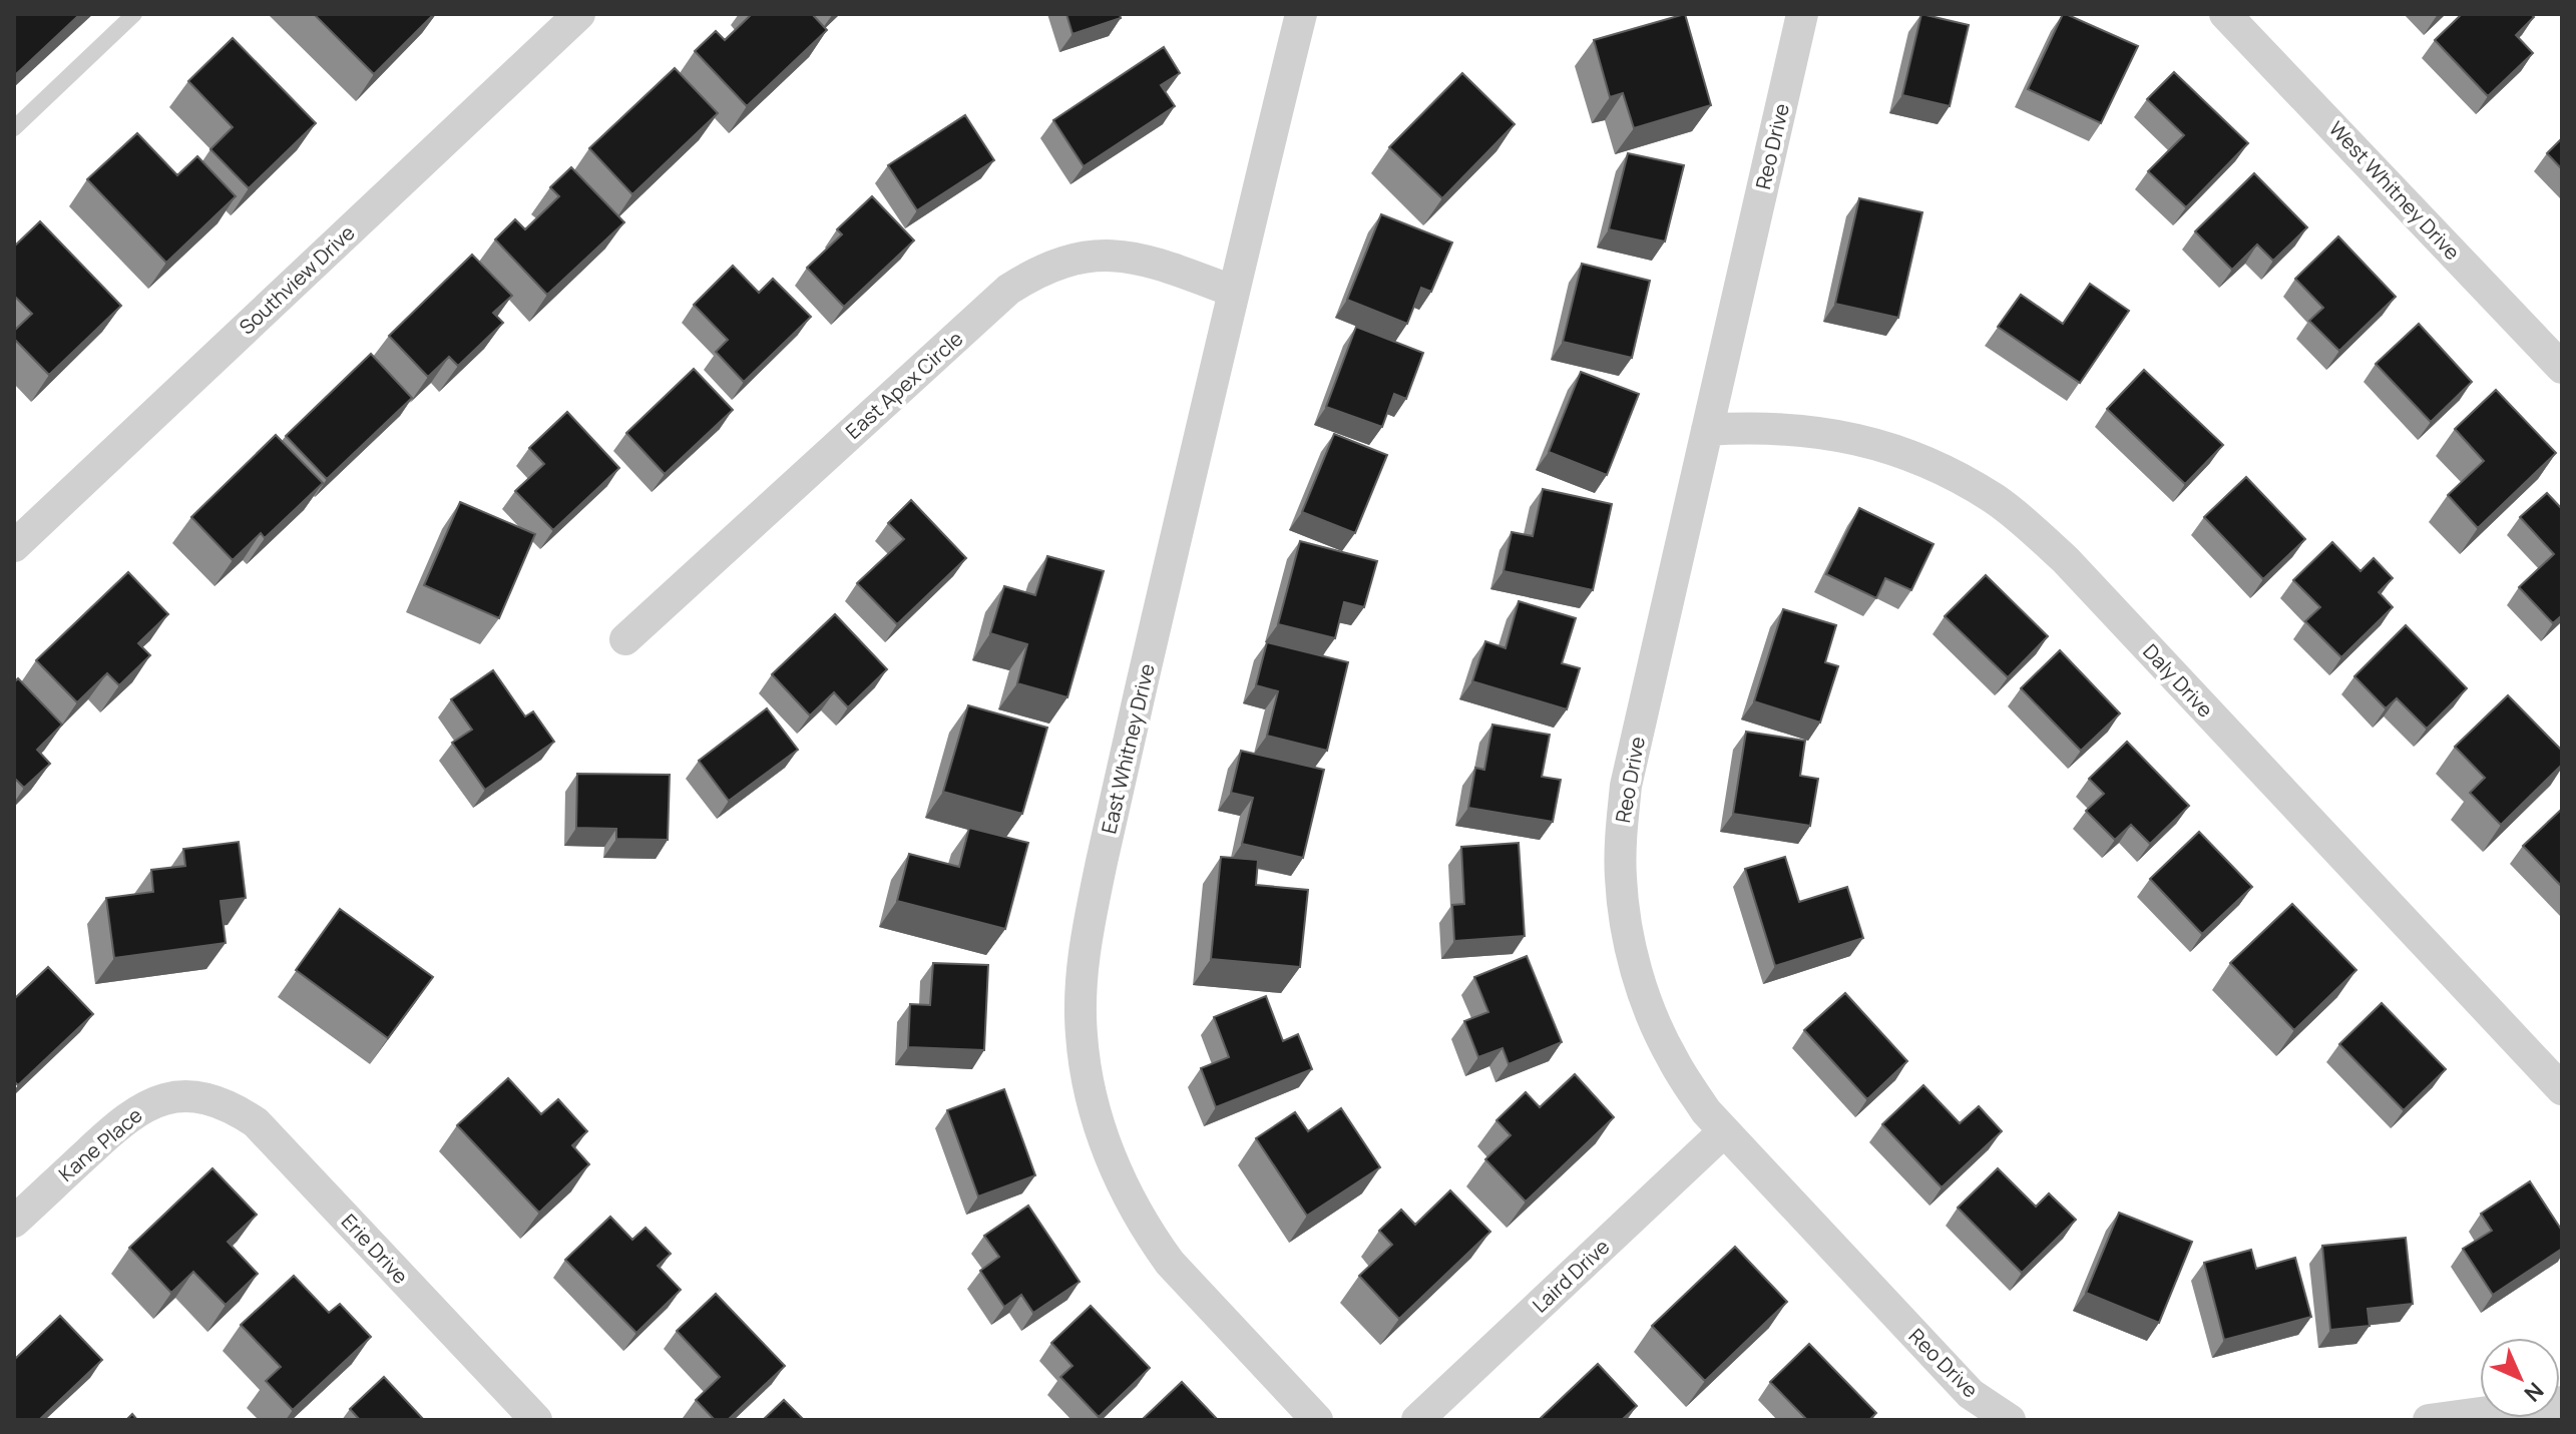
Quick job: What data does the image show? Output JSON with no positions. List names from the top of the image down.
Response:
{
  "streets": {
    "street": [
      "Reo Drive",
      "West Whitney Drive",
      "Southview Drive",
      "East Apex Circle",
      "Daly Drive",
      "East Whitney Drive",
      "Kane Place",
      "Erie Drive",
      "Laird Drive"
    ]
  },
  "crossings": [
    ["Reo Drive", "Daly Drive"],
    ["Reo Drive", "Laird Drive"],
    ["East Apex Circle", "East Whitney Drive"],
    ["Kane Place", "Erie Drive"]
  ],
  "north": "bottom right"
}
